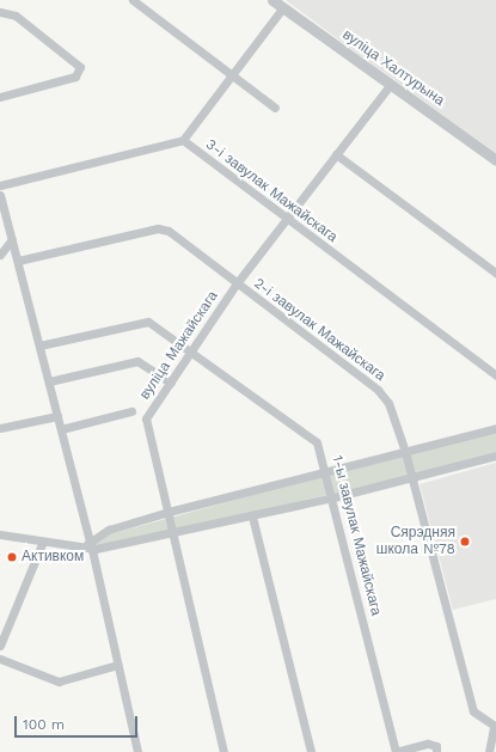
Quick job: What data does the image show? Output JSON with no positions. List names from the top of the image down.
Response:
{
  "streets": {
    "street": [
      "вуліца Халтурына",
      "3-і завулак Мажайскага",
      "2-і завулак Мажайскага",
      "вуліца Мажайскага",
      "1-ы завулак Мажайскага"
    ]
  },
  "crossings": [
    ["вуліца Халтурына", "вуліца Мажайскага"],
    ["3-і завулак Мажайскага", "вуліца Мажайскага"],
    ["2-і завулак Мажайскага", "вуліца Мажайскага"],
    ["вуліца Мажайскага", "1-ы завулак Мажайскага"]
  ],
  "places": ["Сярэдняя школа №78", "Активком"],
  "scale_bar": "100 m"
}
